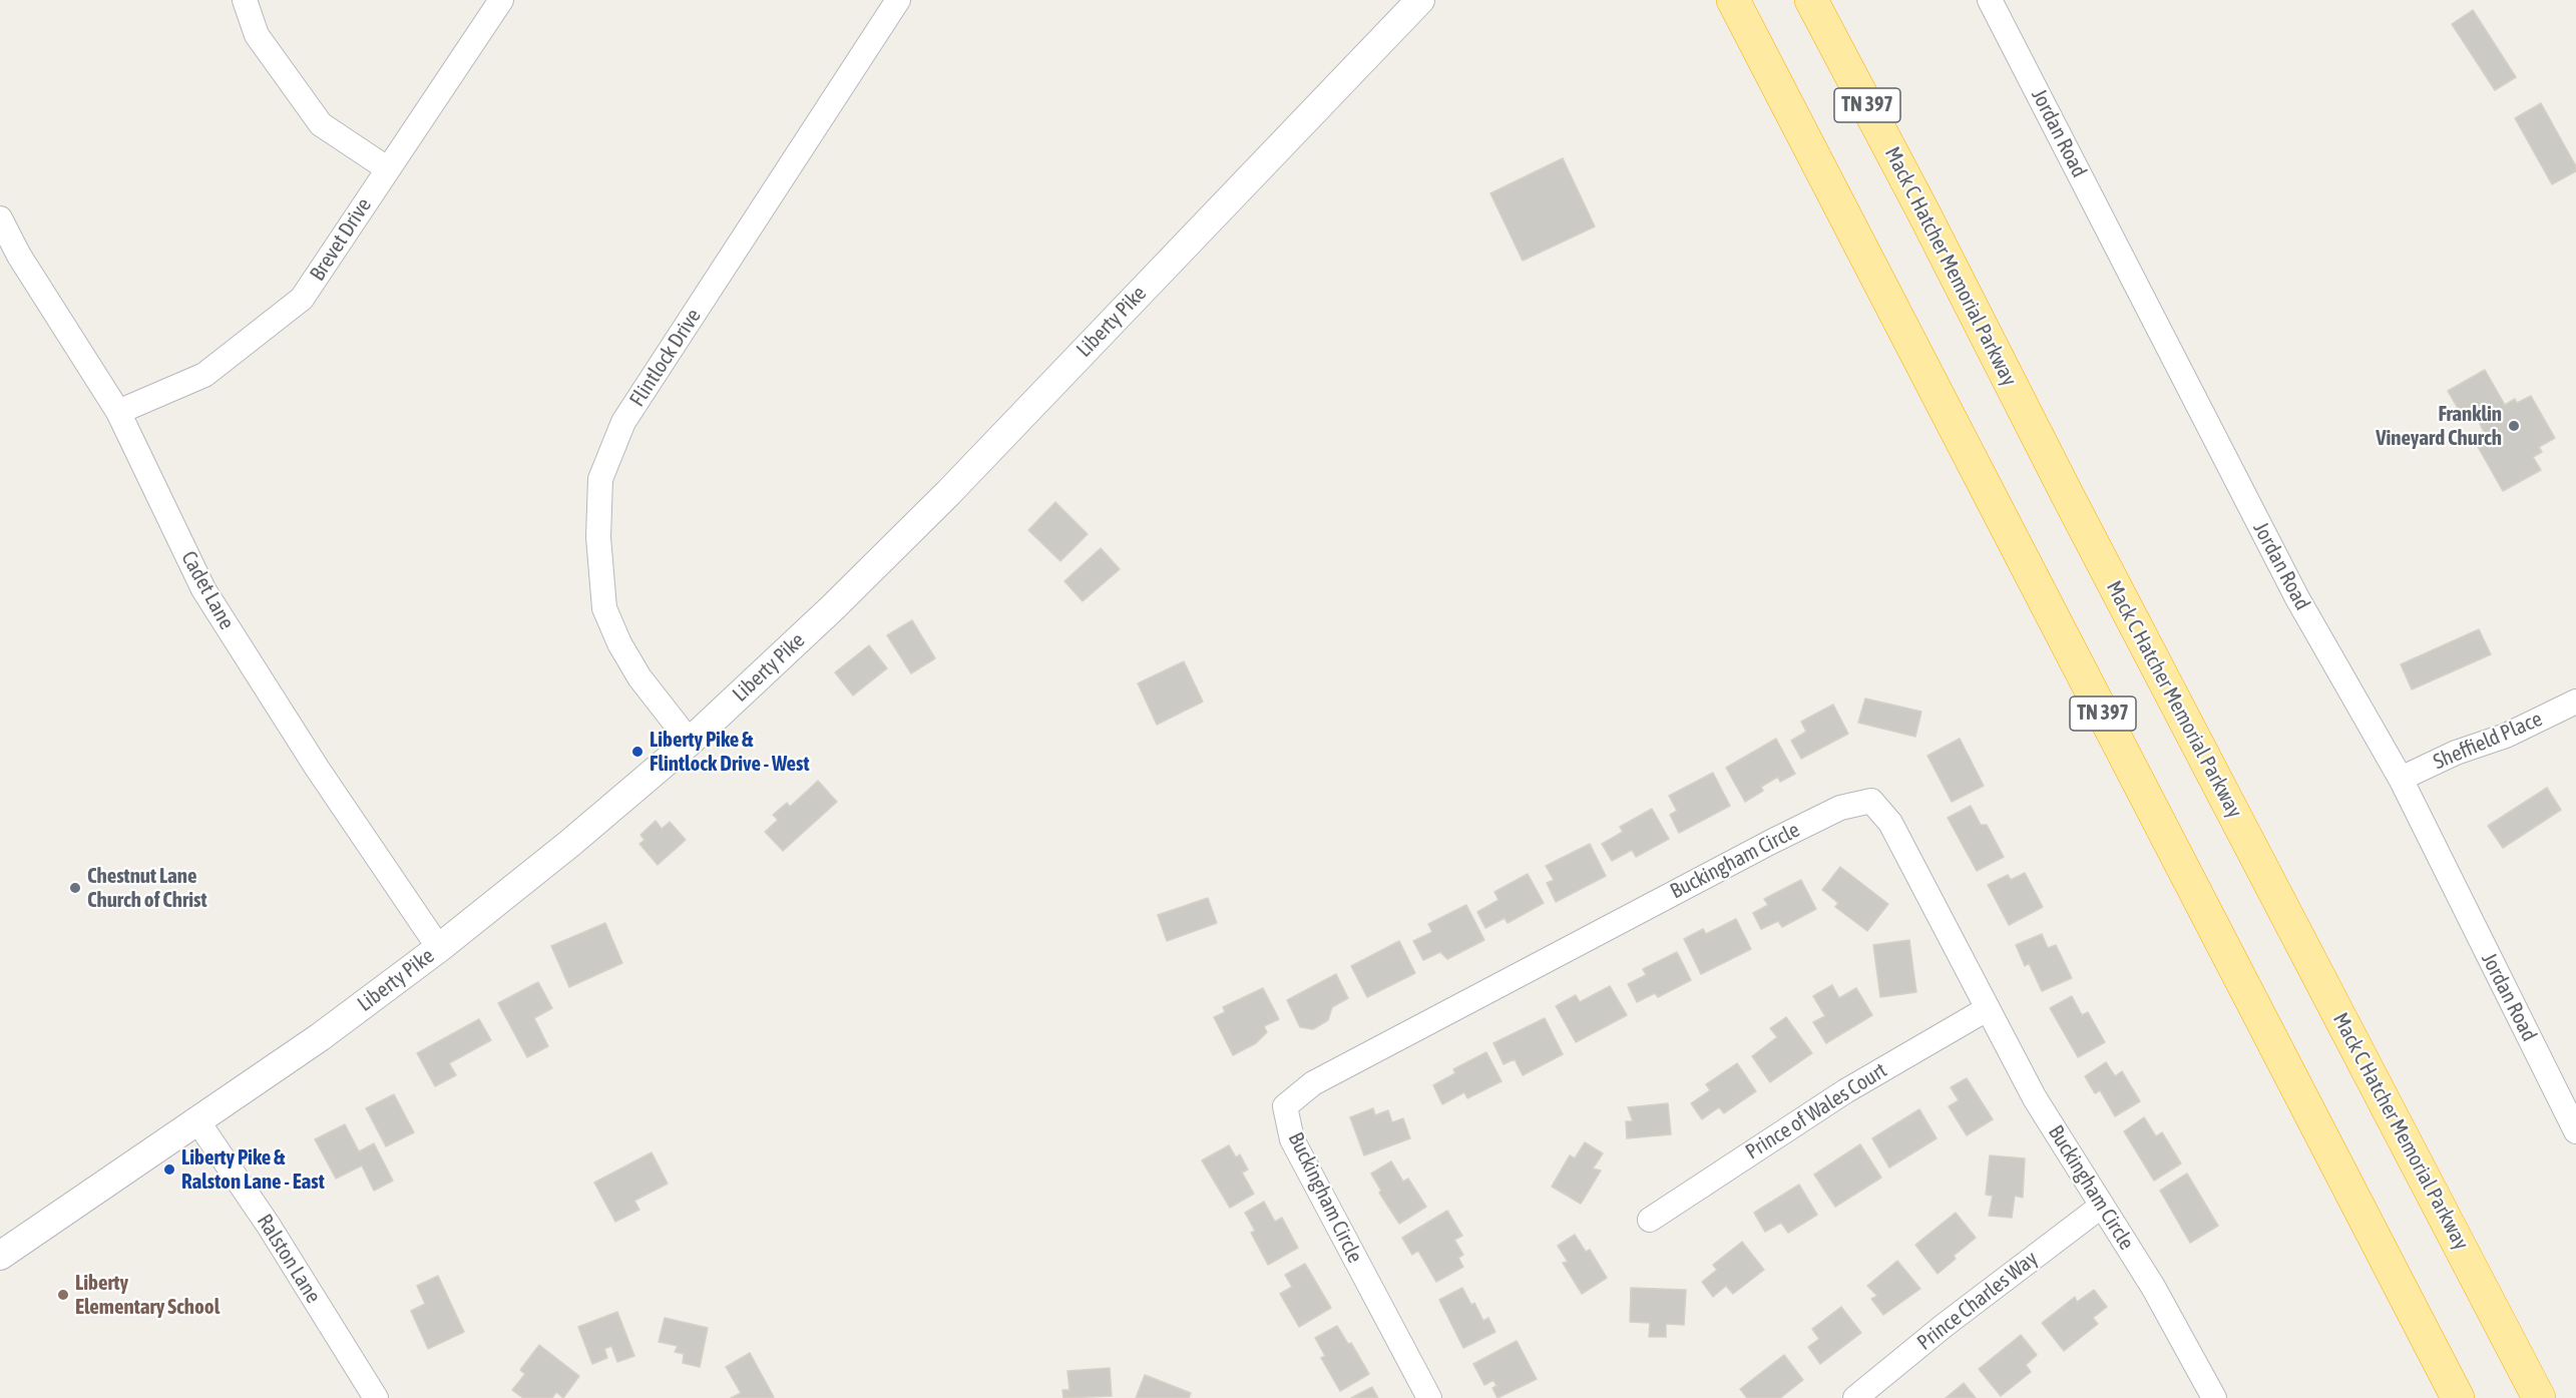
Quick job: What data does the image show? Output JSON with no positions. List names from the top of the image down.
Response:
{
  "streets": {
    "highway": ["TN 397", "Mack C Hatcher Memorial Parkway"],
    "street": [
      "Jordan Road",
      "Brevet Drive",
      "Liberty Pike",
      "Flintlock Drive",
      "Cadet Lane",
      "Sheffield Place",
      "Buckingham Circle",
      "Prince of Wales Court",
      "Ralston Lane",
      "Prince Charles Way"
    ]
  },
  "crossings": [
    ["Jordan Road", "Sheffield Place"],
    ["Brevet Drive", "Cadet Lane"],
    ["Liberty Pike", "Flintlock Drive"],
    ["Liberty Pike", "Cadet Lane"],
    ["Liberty Pike", "Ralston Lane"],
    ["Buckingham Circle", "Prince of Wales Court"],
    ["Buckingham Circle", "Prince Charles Way"]
  ],
  "places": [
    "Franklin Vineyard Church",
    "Liberty Pike & Flintlock Drive - West",
    "Chestnut Lane Church of Christ",
    "Liberty Pike & Ralston Lane - East",
    "Liberty Elementary School"
  ]
}
